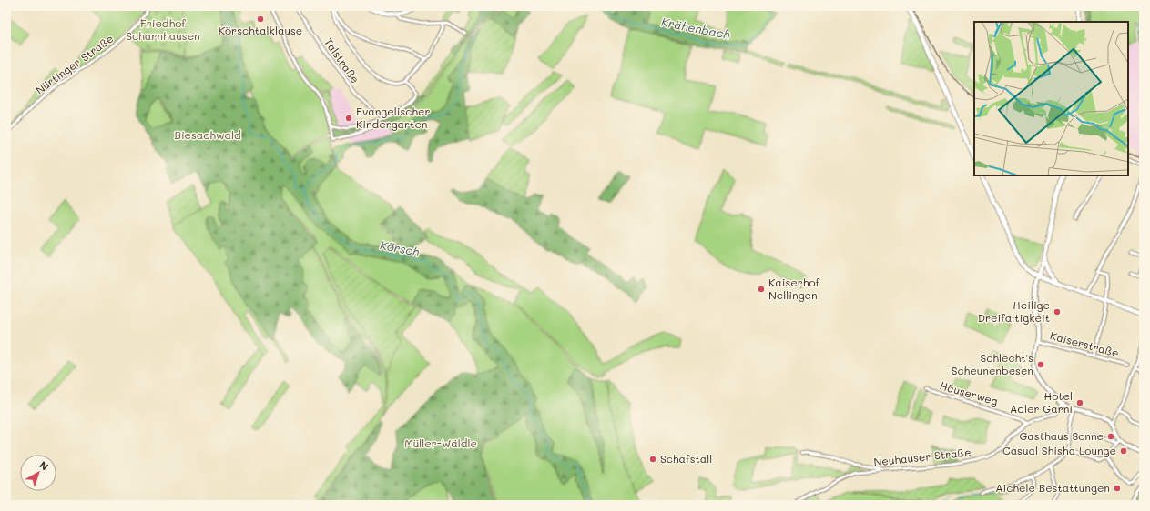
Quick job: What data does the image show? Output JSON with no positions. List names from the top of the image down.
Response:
{
  "streets": {
    "street": [
      "Talstraße",
      "Nürtinger Straße",
      "Kaiserstraße",
      "Häuserweg",
      "Neuhauser Straße"
    ]
  },
  "crossings": [
    ["Häuserweg", "Neuhauser Straße"]
  ],
  "water": ["Krähenbach", "Körsch"],
  "parks": ["Friedhof Scharnhausen", "Biesachwald", "Müller-Wäldle"],
  "places": [
    "Körschtalklause",
    "Evangelischer Kindergarten",
    "Kaiserhof Nellingen",
    "Heilige Dreifaltigkeit",
    "Schlecht's Scheunenbesen",
    "Hotel Adler Garni",
    "Gasthaus Sonne",
    "Casual Shisha Lounge",
    "Schafstall",
    "Aichele Bestattungen"
  ],
  "north": "top right"
}
